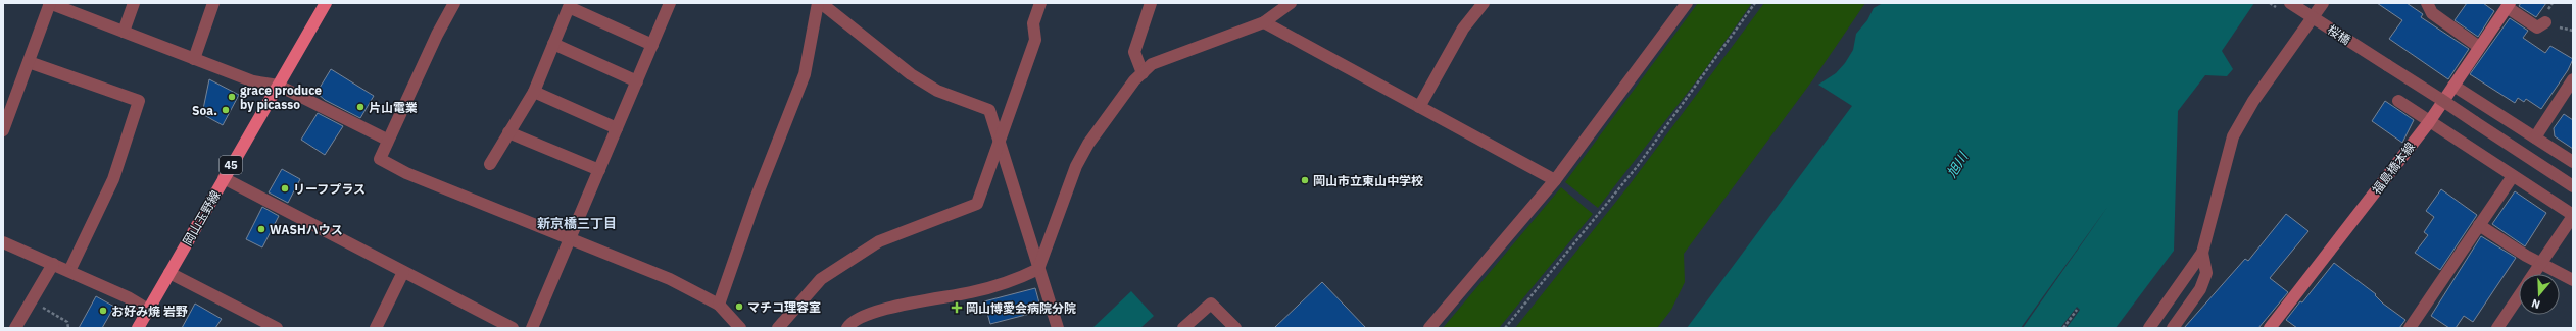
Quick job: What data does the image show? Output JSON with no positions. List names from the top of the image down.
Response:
{
  "streets": {
    "main road": ["45", "福島橋本線", "岡山玉野線"],
    "street": ["桜橋"]
  },
  "districts": ["新京橋三丁目"],
  "water": ["旭川"],
  "places": {
    "other": [
      "grace produce by picasso",
      "片山電業",
      "Soa.",
      "岡山市立東山中学校",
      "リーフプラス",
      "WASHハウス",
      "マチコ理容室",
      "お好み焼 岩野"
    ],
    "health": ["岡山博愛会病院分院"]
  },
  "north": "bottom"
}
